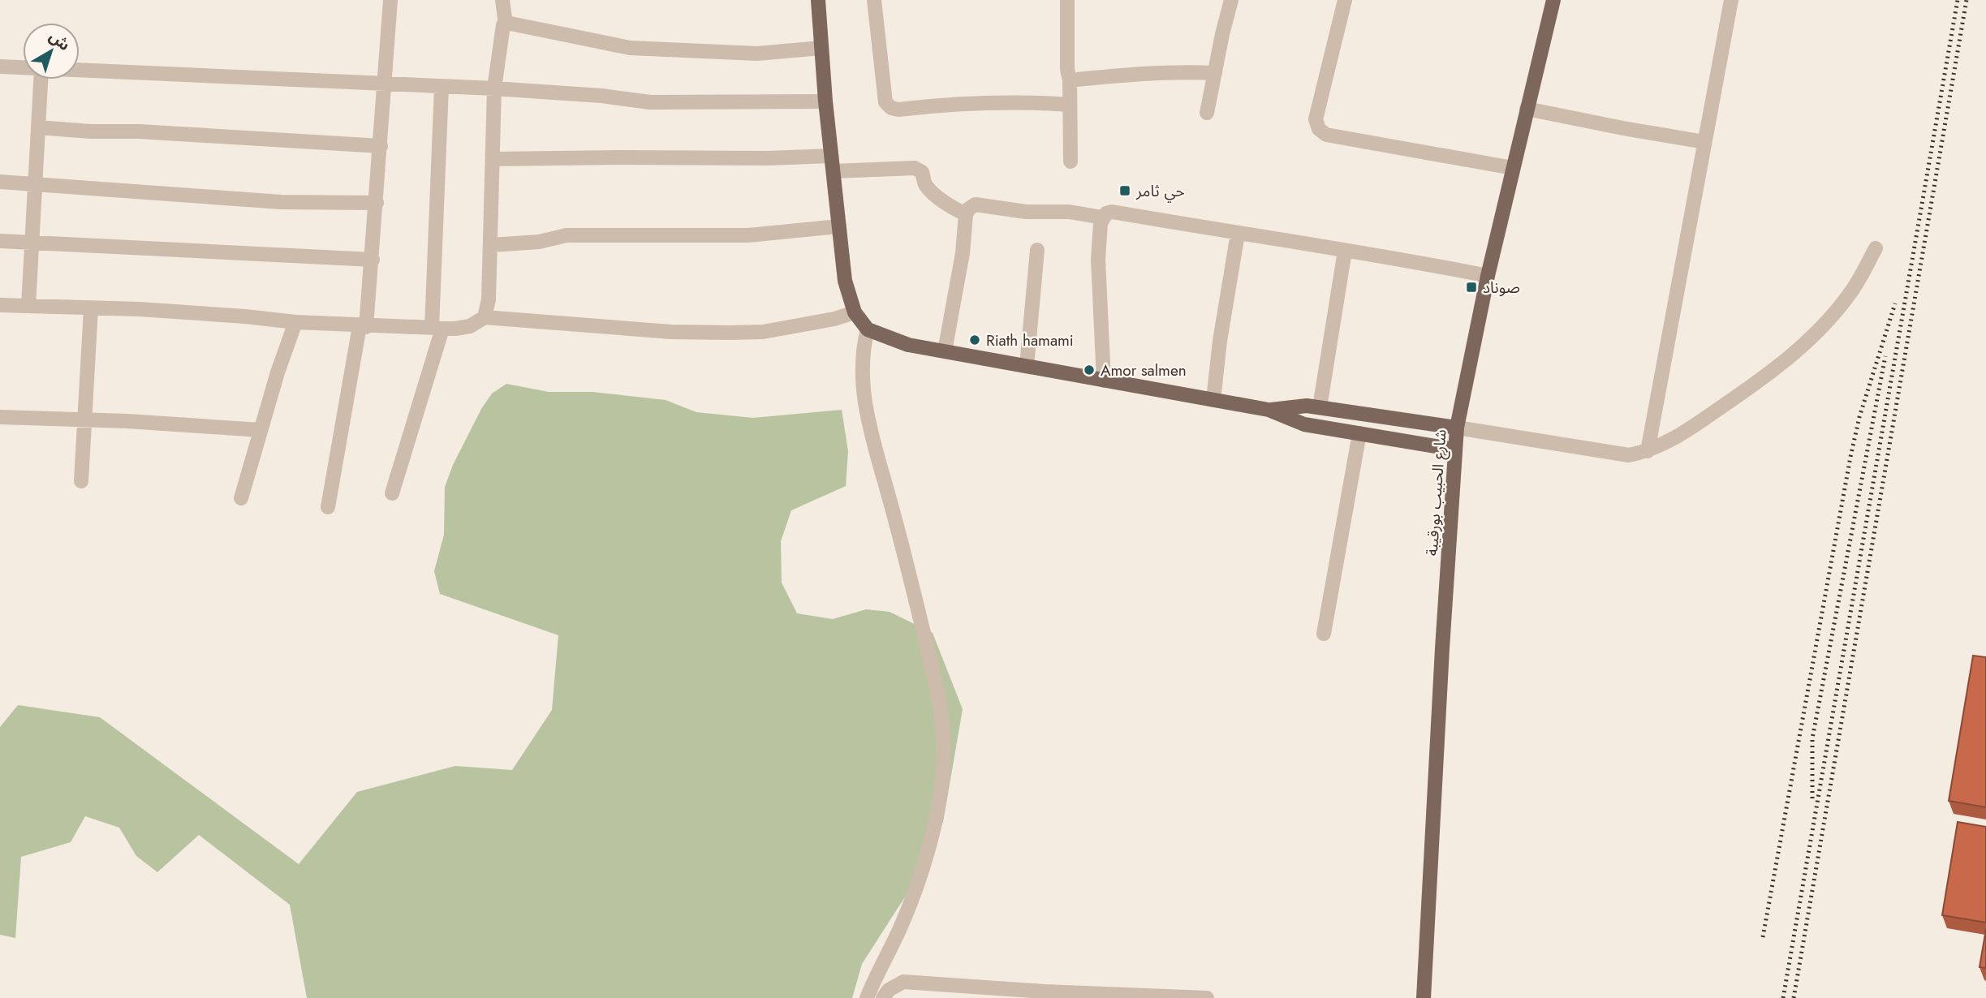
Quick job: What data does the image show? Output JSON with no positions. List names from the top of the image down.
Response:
{
  "streets": {
    "main road": ["شارع الحبيب بورقيبة"]
  },
  "places": {
    "transit": ["حي ثامر", "صوناد"],
    "other": ["Riath hamami", "Amor salmen"]
  },
  "north": "top right"
}
